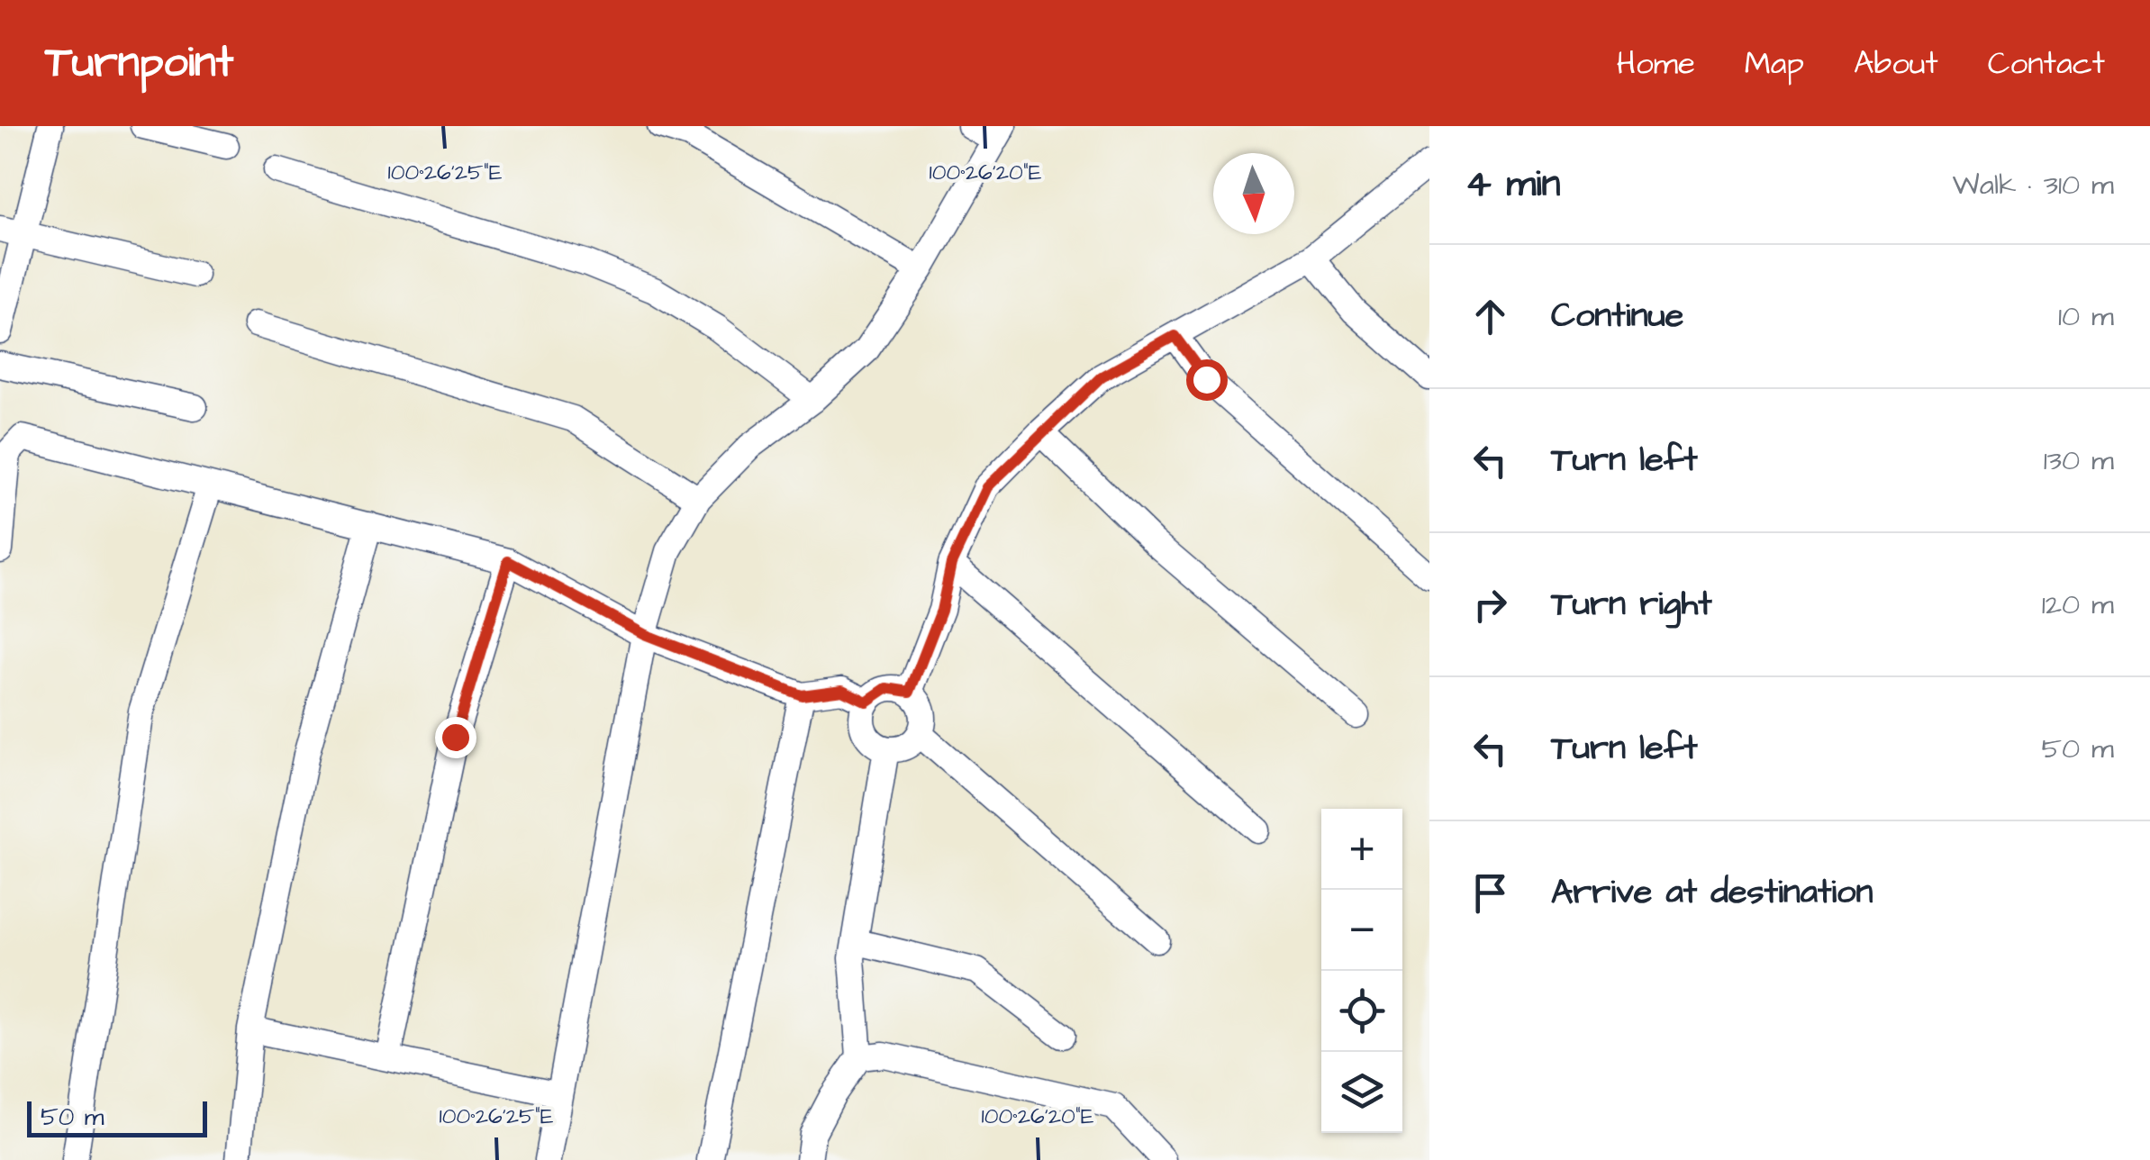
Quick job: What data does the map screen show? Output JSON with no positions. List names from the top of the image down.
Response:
{
  "scale_bar": "50 m",
  "north": "bottom",
  "page": {
    "header": "Turnpoint",
    "nav": [
      "Home",
      "Map",
      "About",
      "Contact"
    ],
    "heading": ["4 min", "Walk · 310 m"],
    "list": [
      ["Continue", "10 m"],
      ["Turn left", "130 m"],
      ["Turn right", "120 m"],
      ["Turn left", "50 m"],
      "Arrive at destination"
    ],
    "map_buttons": ["+", "−"],
    "scale": "50 m"
  },
  "coordinates": ["100°26'25\"E", "100°26'20\"E"]
}
